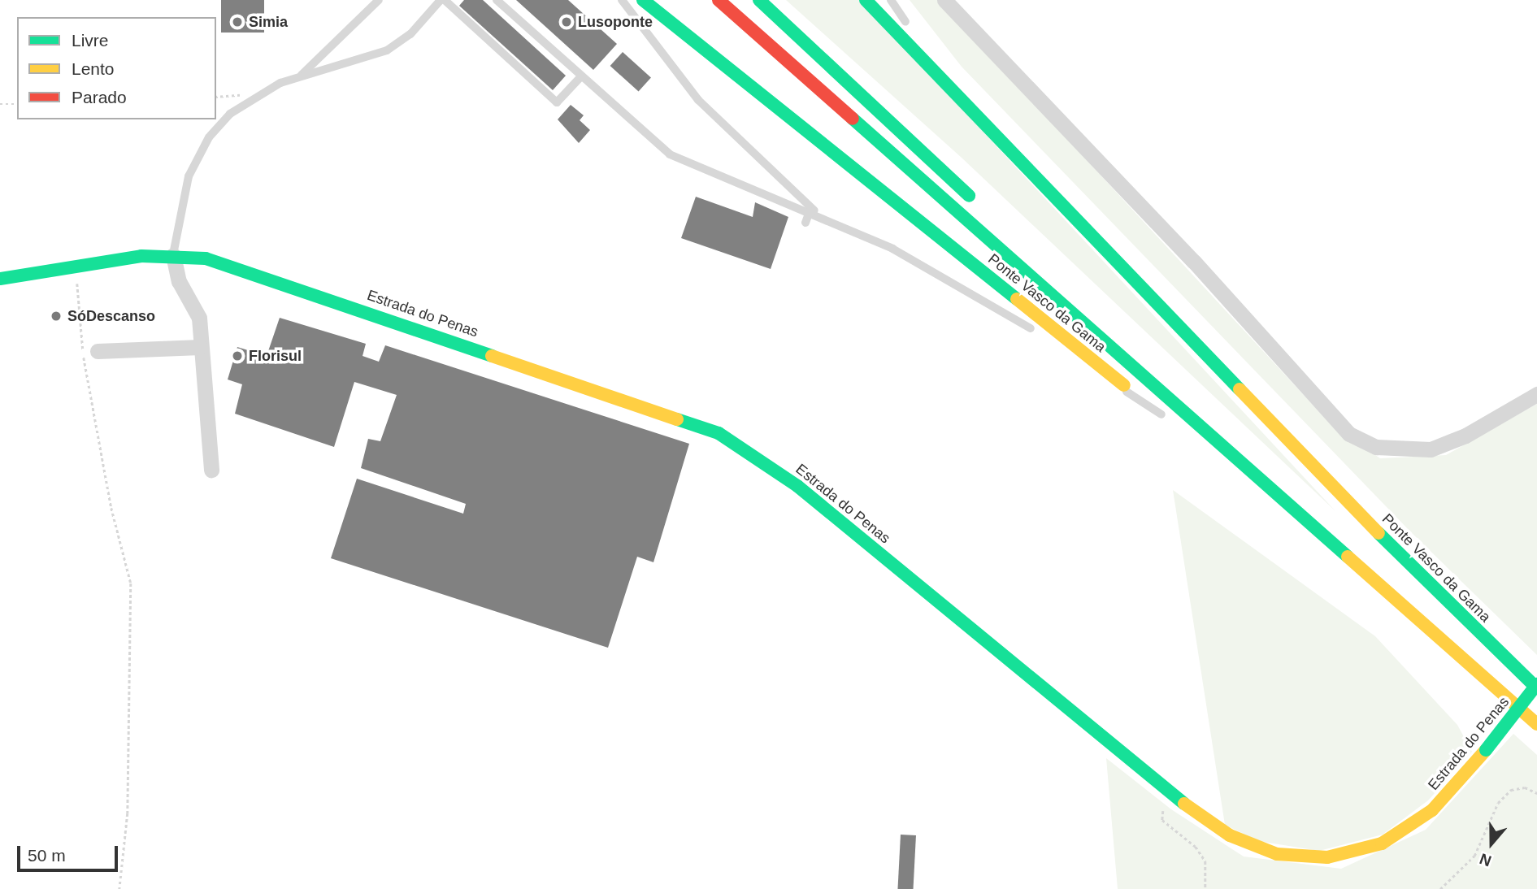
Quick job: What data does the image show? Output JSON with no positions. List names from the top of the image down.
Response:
{
  "streets": {
    "main road": ["Ponte Vasco da Gama", "Estrada do Penas"]
  },
  "crossings": [
    ["Ponte Vasco da Gama", "Estrada do Penas"]
  ],
  "places": [
    "Simia",
    "Lusoponte",
    "SóDescanso",
    "Florisul"
  ],
  "legend": ["Livre", "Lento", "Parado"],
  "scale_bar": "50 m",
  "north": "bottom"
}
